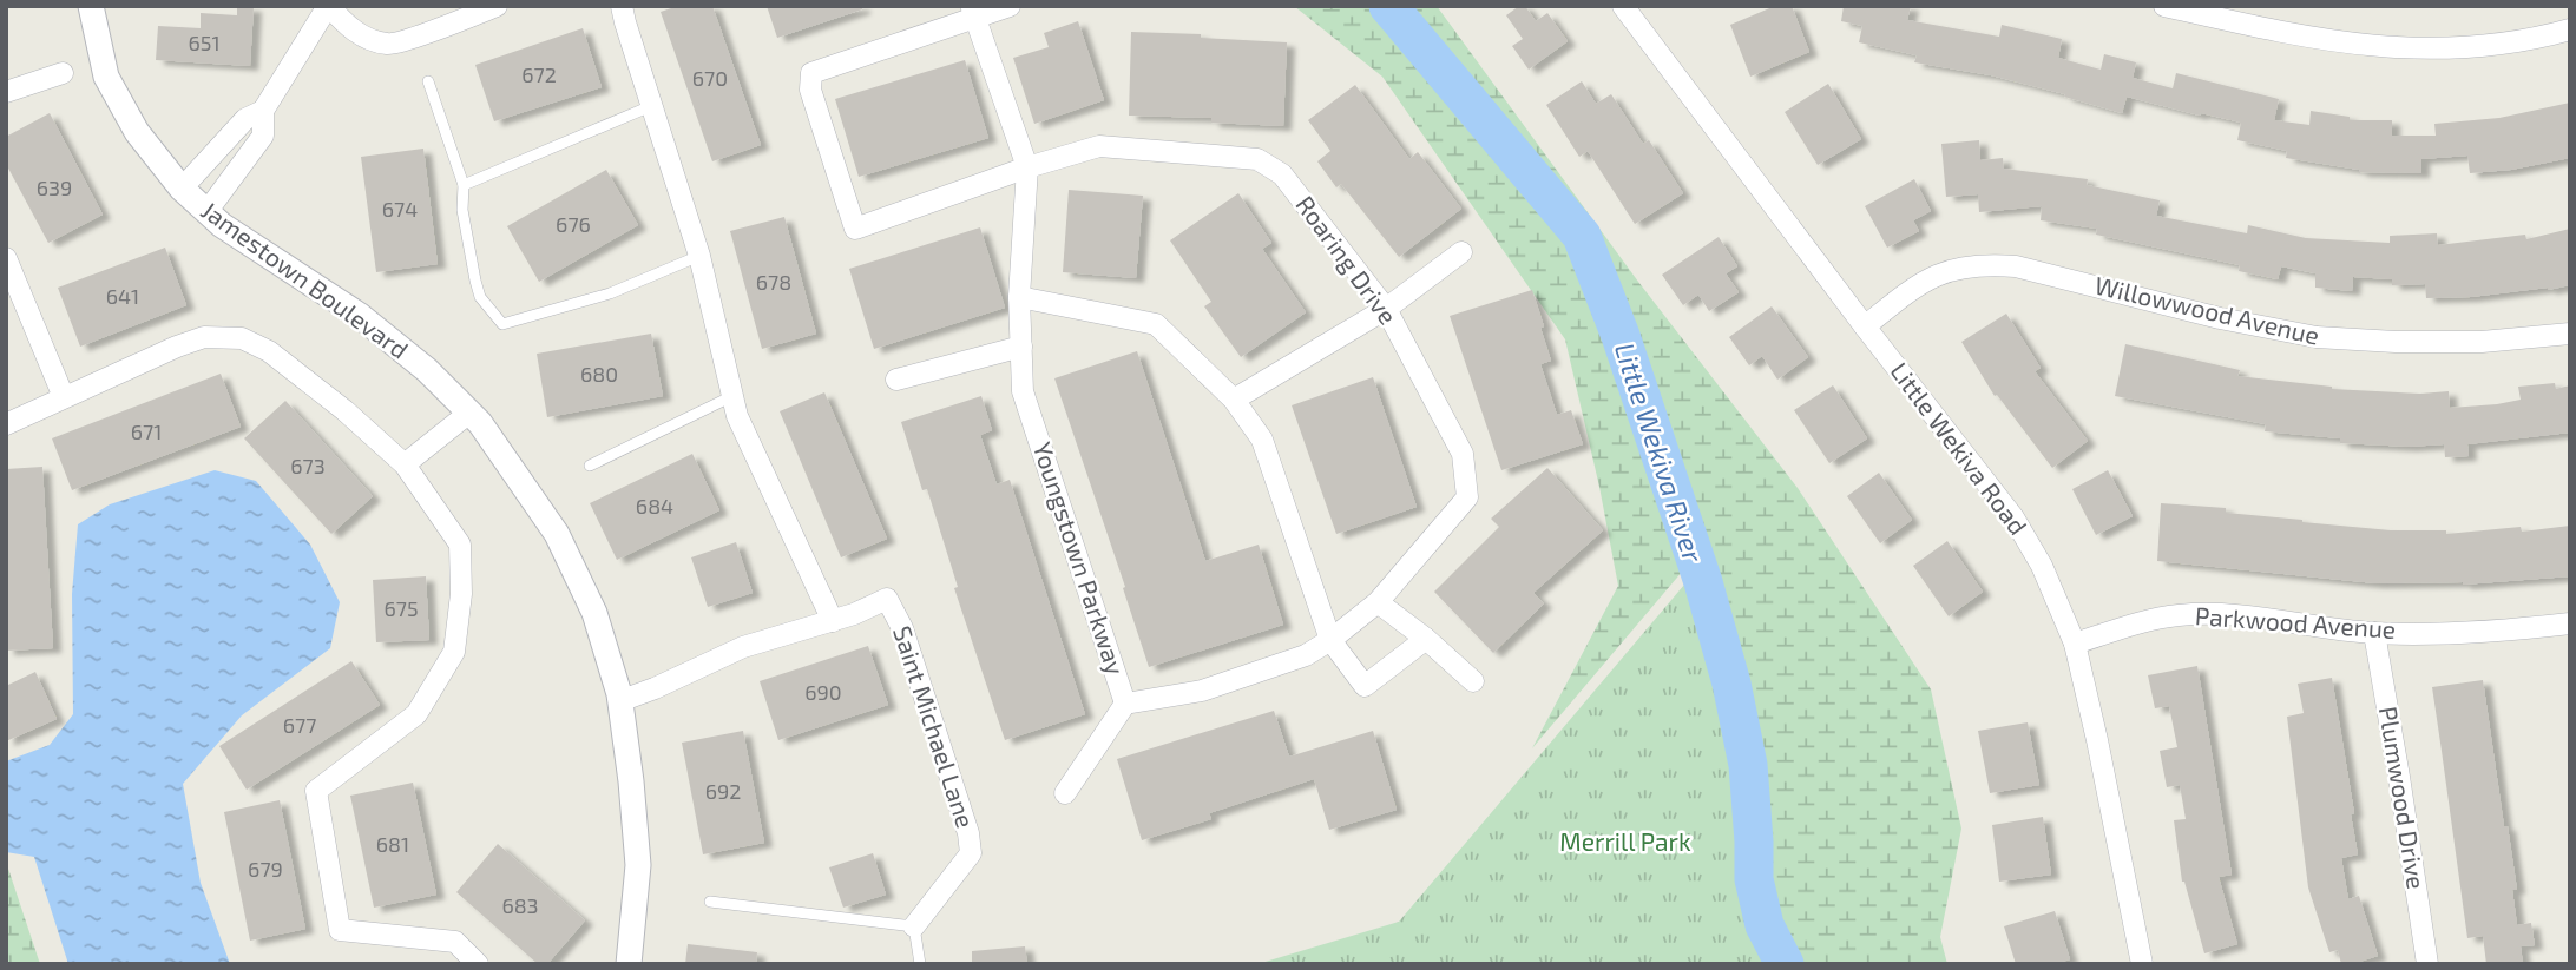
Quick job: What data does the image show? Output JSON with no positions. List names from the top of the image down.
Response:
{
  "streets": {
    "street": [
      "Roaring Drive",
      "Jamestown Boulevard",
      "Willowwood Avenue",
      "Little Wekiva Road",
      "Youngstown Parkway",
      "Parkwood Avenue",
      "Saint Michael Lane",
      "Plumwood Drive"
    ]
  },
  "crossings": [
    ["Roaring Drive", "Youngstown Parkway"],
    ["Jamestown Boulevard", "Saint Michael Lane"],
    ["Willowwood Avenue", "Little Wekiva Road"],
    ["Little Wekiva Road", "Parkwood Avenue"],
    ["Parkwood Avenue", "Plumwood Drive"]
  ],
  "water": ["Little Wekiva River"],
  "parks": ["Merrill Park"],
  "house_numbers": [
    "651",
    "672",
    "670",
    "639",
    "674",
    "676",
    "678",
    "641",
    "680",
    "671",
    "673",
    "684",
    "675",
    "690",
    "677",
    "692",
    "681",
    "679",
    "683"
  ]
}
